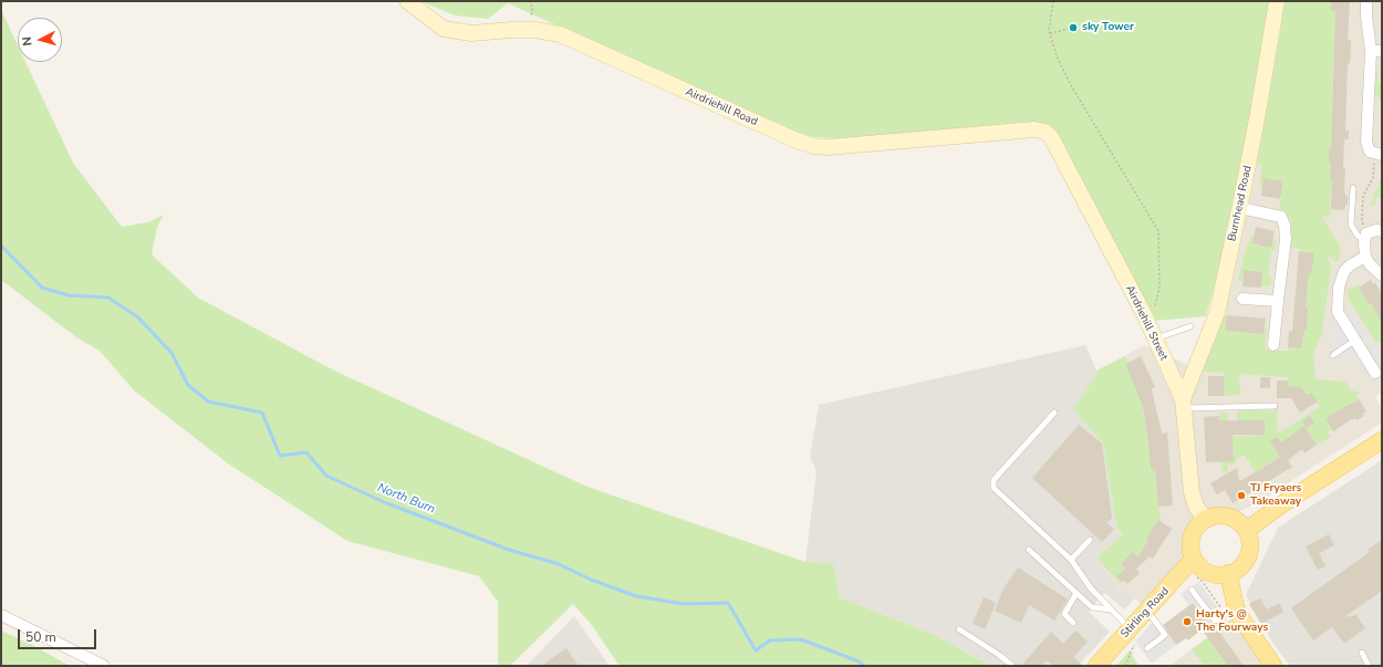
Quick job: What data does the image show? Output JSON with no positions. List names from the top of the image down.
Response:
{
  "streets": {
    "main road": ["Stirling Road"],
    "street": ["Airdriehill Road", "Burnhead Road", "Airdriehill Street"]
  },
  "crossings": [
    ["Airdriehill Road", "Airdriehill Street"],
    ["Burnhead Road", "Airdriehill Street"],
    ["Airdriehill Street", "Stirling Road"]
  ],
  "water": ["North Burn"],
  "places": ["sky Tower", "TJ Fryaers Takeaway", "Harty's @ The Fourways"],
  "scale_bar": "50 m",
  "north": "left"
}
